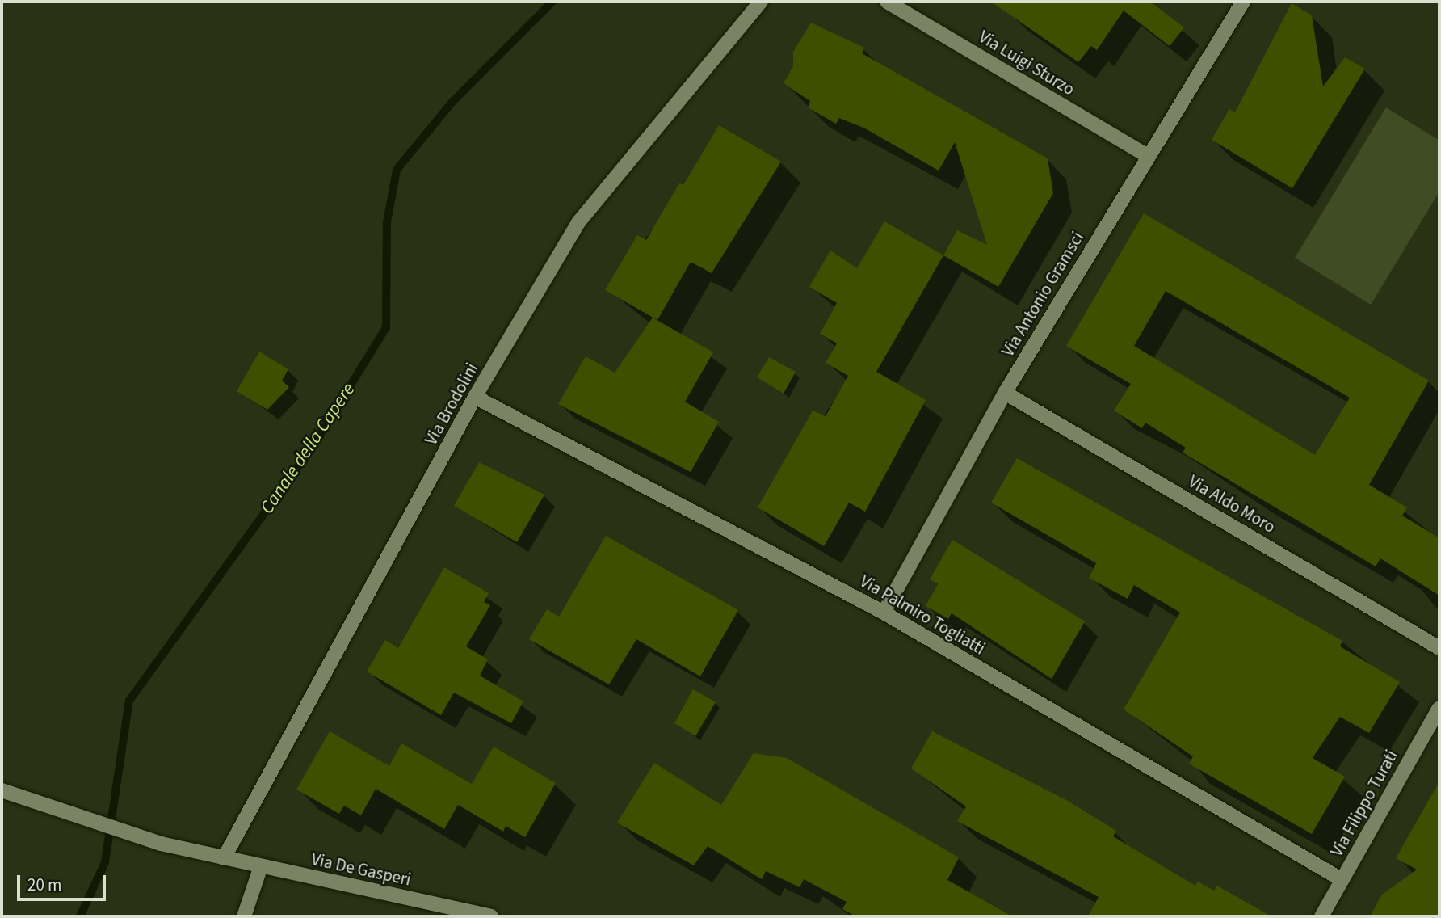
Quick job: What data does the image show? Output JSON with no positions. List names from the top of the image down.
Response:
{
  "streets": {
    "street": [
      "Via Luigi Sturzo",
      "Via Antonio Gramsci",
      "Via Brodolini",
      "Via Aldo Moro",
      "Via Palmiro Togliatti",
      "Via Filippo Turati",
      "Via De Gasperi"
    ]
  },
  "crossings": [
    ["Via Luigi Sturzo", "Via Antonio Gramsci"],
    ["Via Antonio Gramsci", "Via Aldo Moro"],
    ["Via Antonio Gramsci", "Via Palmiro Togliatti"],
    ["Via Brodolini", "Via Palmiro Togliatti"],
    ["Via Brodolini", "Via De Gasperi"],
    ["Via Palmiro Togliatti", "Via Filippo Turati"]
  ],
  "water": ["Canale della Capere"],
  "scale_bar": "20 m"
}
